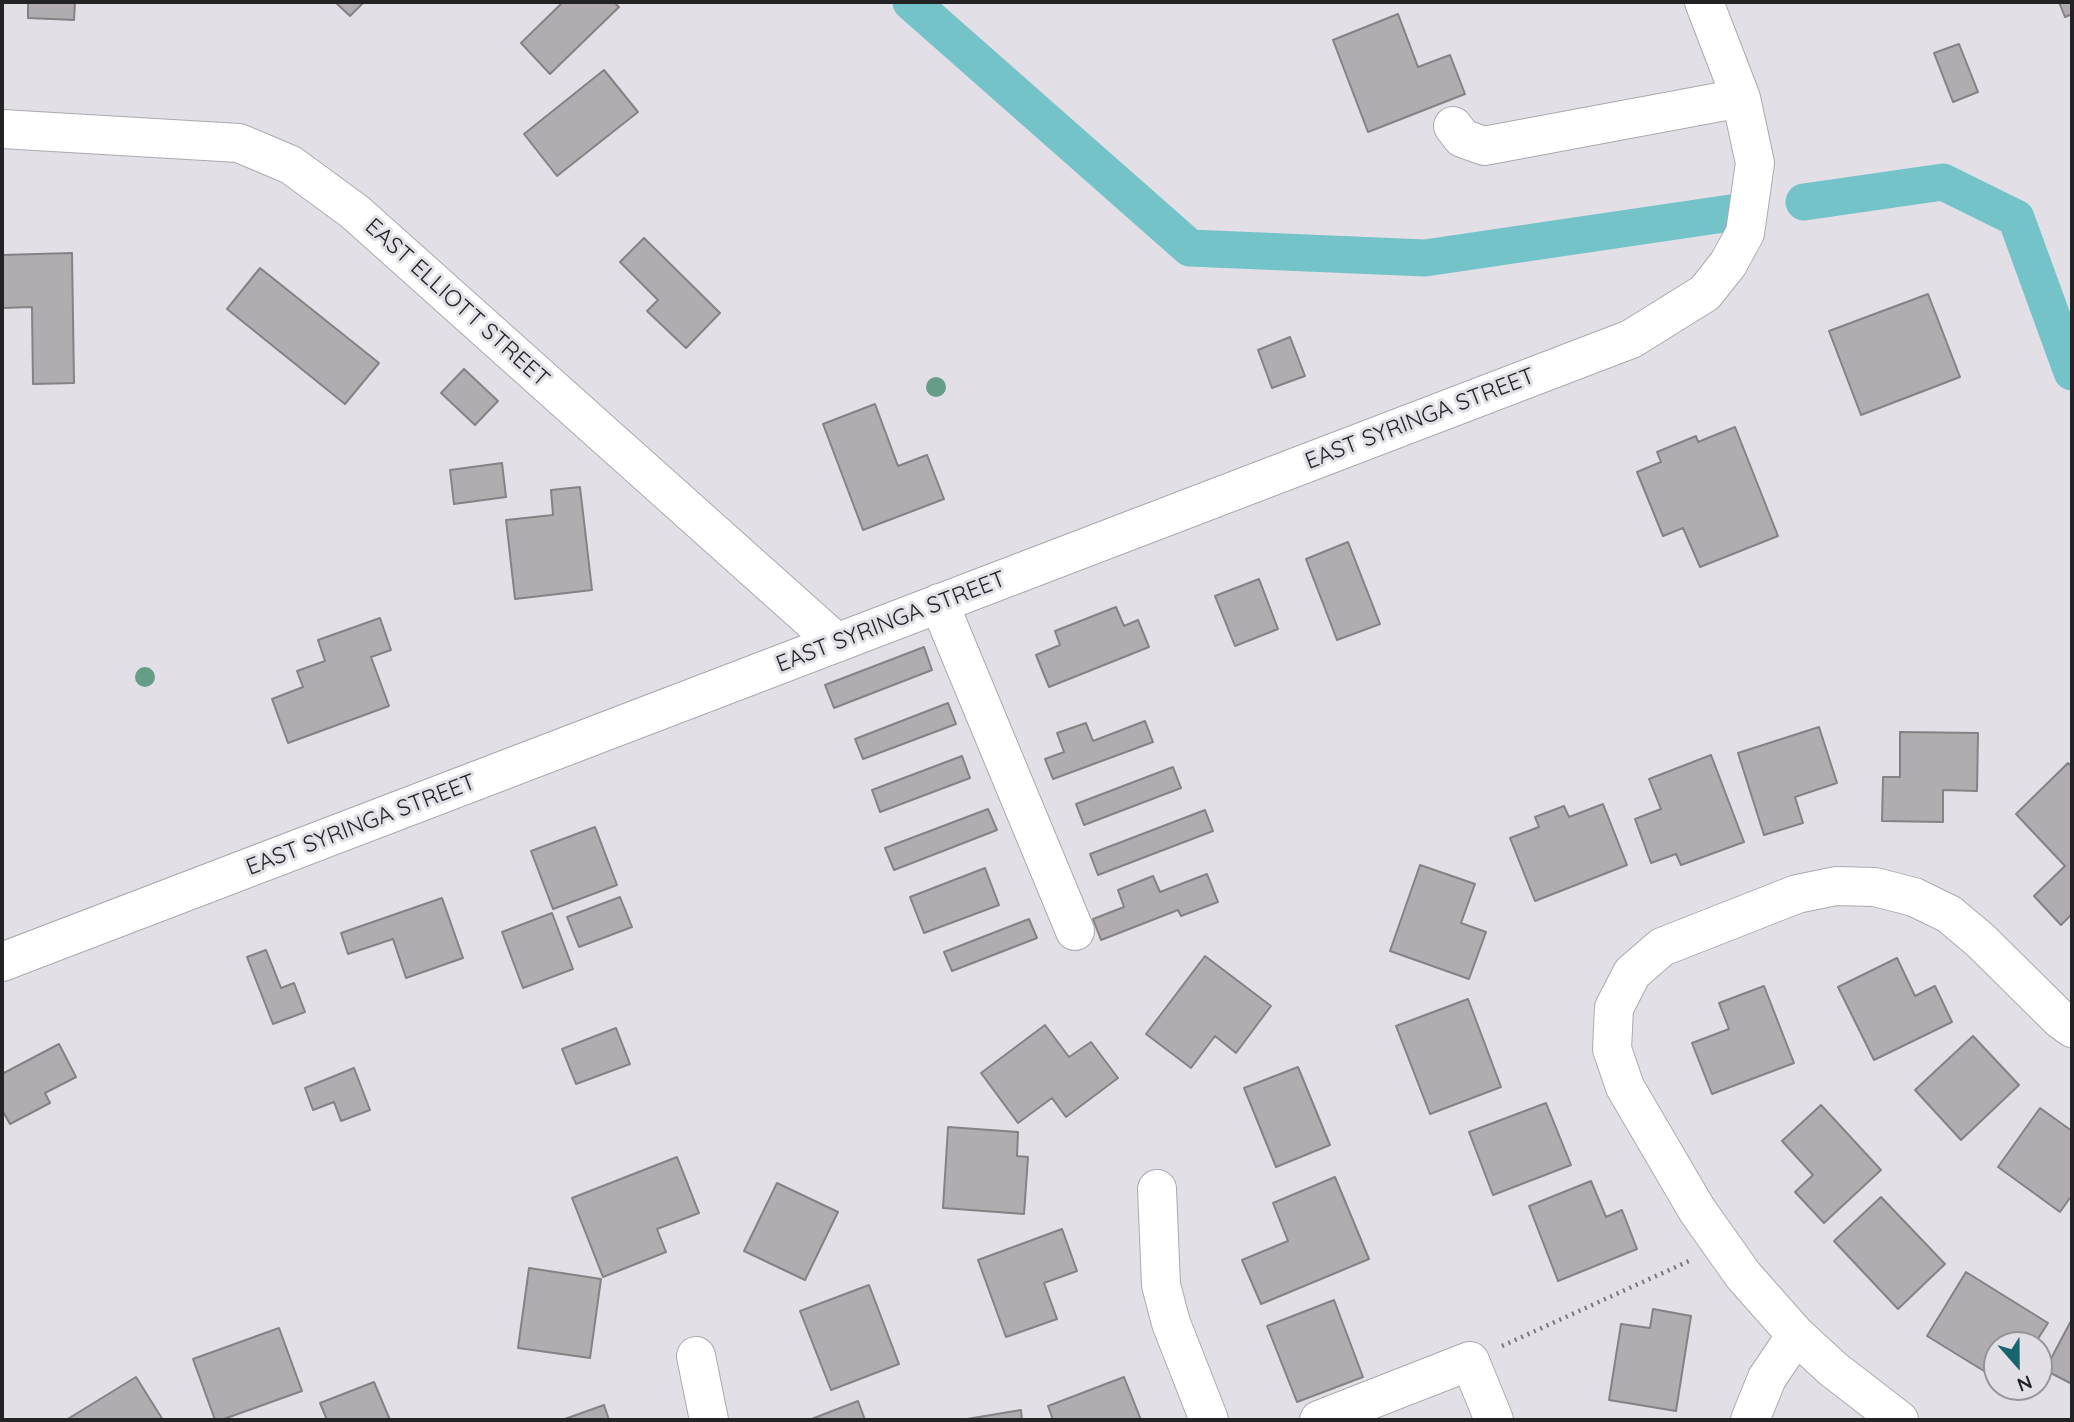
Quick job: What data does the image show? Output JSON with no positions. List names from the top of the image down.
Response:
{
  "streets": {
    "street": ["EAST ELLIOTT STREET", "EAST SYRINGA STREET"]
  },
  "crossings": [
    ["EAST ELLIOTT STREET", "EAST SYRINGA STREET"]
  ],
  "north": "bottom"
}
